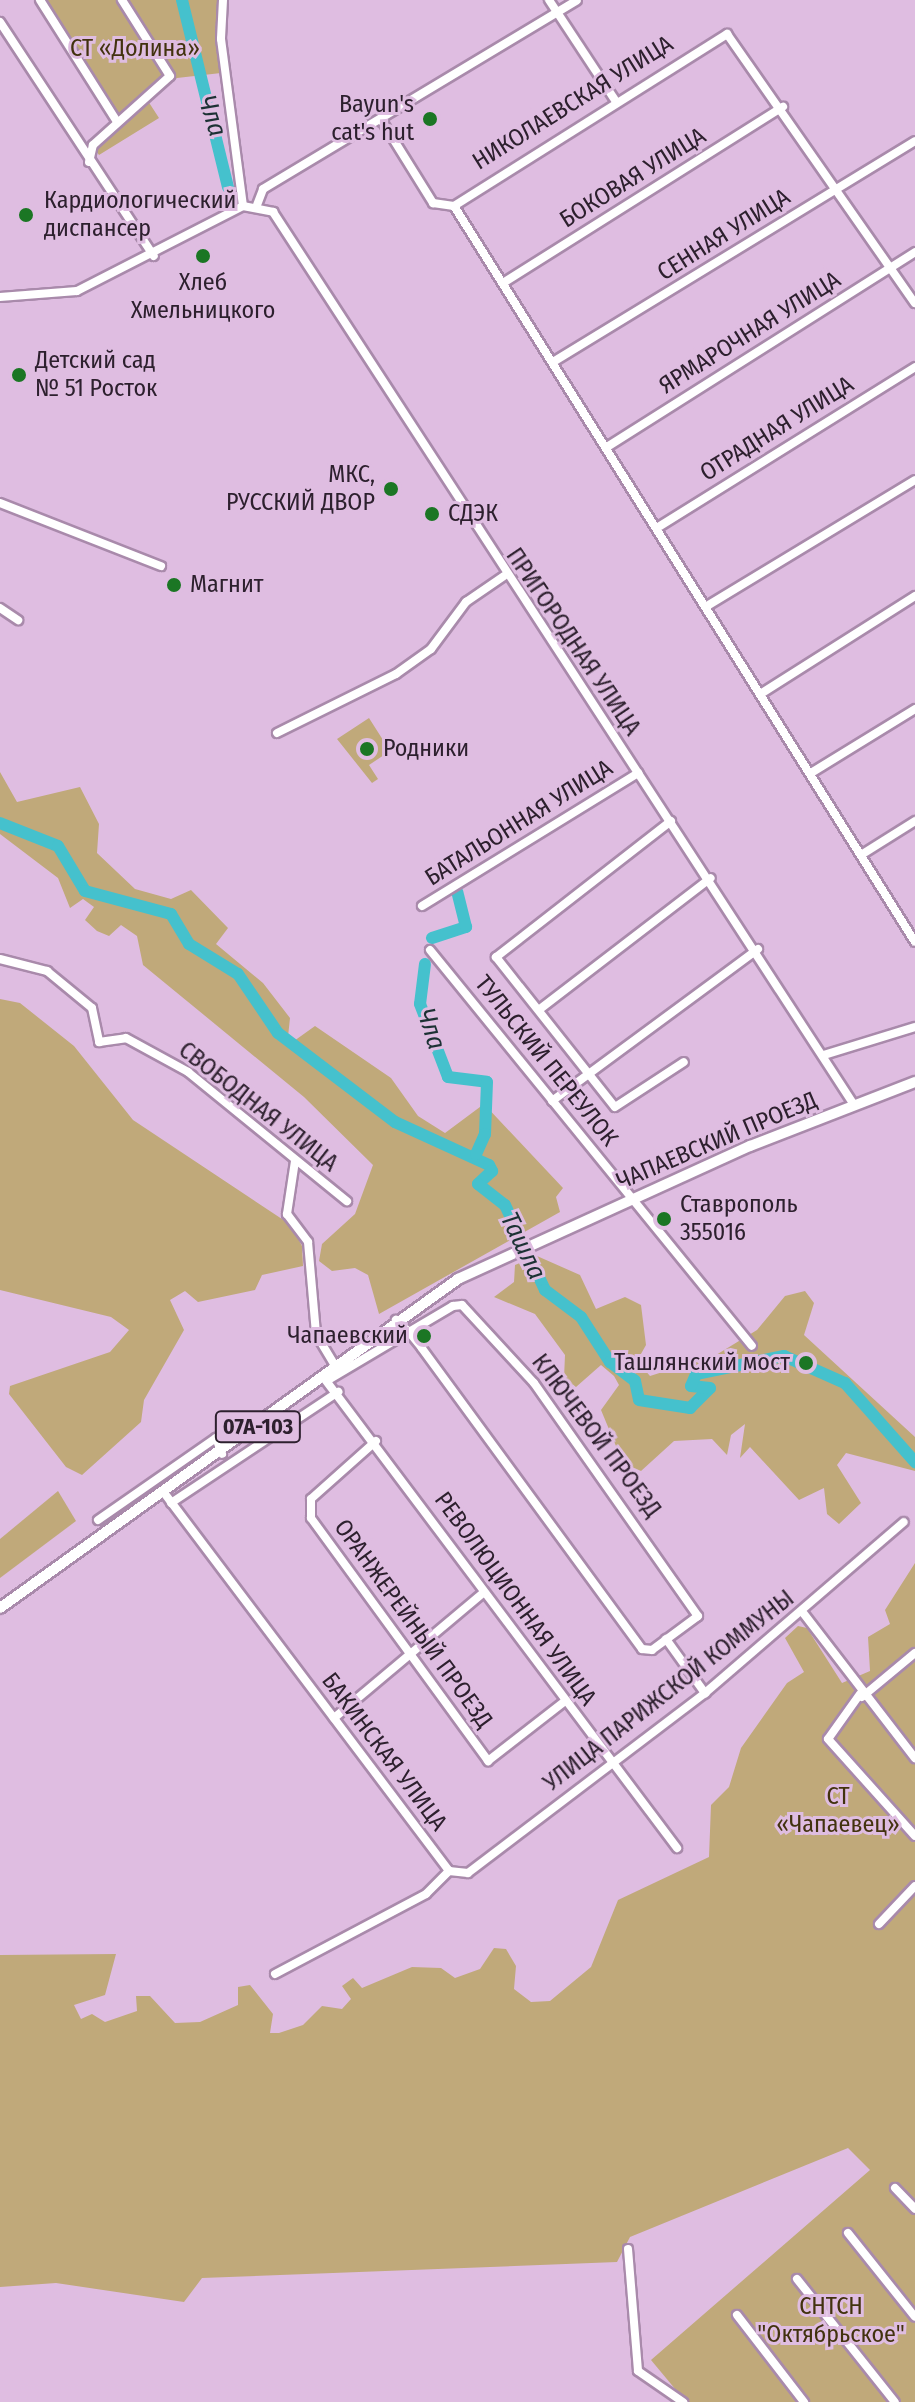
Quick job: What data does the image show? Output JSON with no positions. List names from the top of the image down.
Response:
{
  "streets": {
    "main road": ["ЧАПАЕВСКИЙ ПРОЕЗД", "07А-103"],
    "street": [
      "НИКОЛАЕВСКАЯ УЛИЦА",
      "БОКОВАЯ УЛИЦА",
      "СЕННАЯ УЛИЦА",
      "ЯРМАРОЧНАЯ УЛИЦА",
      "ОТРАДНАЯ УЛИЦА",
      "ПРИГОРОДНАЯ УЛИЦА",
      "БАТАЛЬОННАЯ УЛИЦА",
      "ТУЛЬСКИЙ ПЕРЕУЛОК",
      "СВОБОДНАЯ УЛИЦА",
      "КЛЮЧЕВОЙ ПРОЕЗД",
      "РЕВОЛЮЦИОННАЯ УЛИЦА",
      "ОРАНЖЕРЕЙНЫЙ ПРОЕЗД",
      "УЛИЦА ПАРИЖСКОЙ КОММУНЫ",
      "БАКИНСКАЯ УЛИЦА"
    ]
  },
  "crossings": [
    ["НИКОЛАЕВСКАЯ УЛИЦА", "БОКОВАЯ УЛИЦА"],
    ["ПРИГОРОДНАЯ УЛИЦА", "БАТАЛЬОННАЯ УЛИЦА"],
    ["ПРИГОРОДНАЯ УЛИЦА", "ЧАПАЕВСКИЙ ПРОЕЗД"],
    ["ТУЛЬСКИЙ ПЕРЕУЛОК", "ЧАПАЕВСКИЙ ПРОЕЗД"],
    ["ЧАПАЕВСКИЙ ПРОЕЗД", "07А-103"],
    ["07А-103", "КЛЮЧЕВОЙ ПРОЕЗД"],
    ["07А-103", "РЕВОЛЮЦИОННАЯ УЛИЦА"],
    ["07А-103", "БАКИНСКАЯ УЛИЦА"],
    ["КЛЮЧЕВОЙ ПРОЕЗД", "РЕВОЛЮЦИОННАЯ УЛИЦА"],
    ["РЕВОЛЮЦИОННАЯ УЛИЦА", "ОРАНЖЕРЕЙНЫЙ ПРОЕЗД"],
    ["РЕВОЛЮЦИОННАЯ УЛИЦА", "УЛИЦА ПАРИЖСКОЙ КОММУНЫ"],
    ["УЛИЦА ПАРИЖСКОЙ КОММУНЫ", "БАКИНСКАЯ УЛИЦА"]
  ],
  "water": ["Чла", "Ташла"],
  "parks": ["СТ «Долина»", "СТ «Чапаевец»", "СНТСН \"Октябрьское\""],
  "places": [
    "Bayun's cat's hut",
    "Кардиологический диспансер",
    "Хлеб Хмельницкого",
    "Детский сад № 51 Росток",
    "МКС, РУССКИЙ ДВОР",
    "СДЭК",
    "Магнит",
    "Родники",
    "Ставрополь 355016",
    "Чапаевский",
    "Ташлянский мост"
  ]
}
